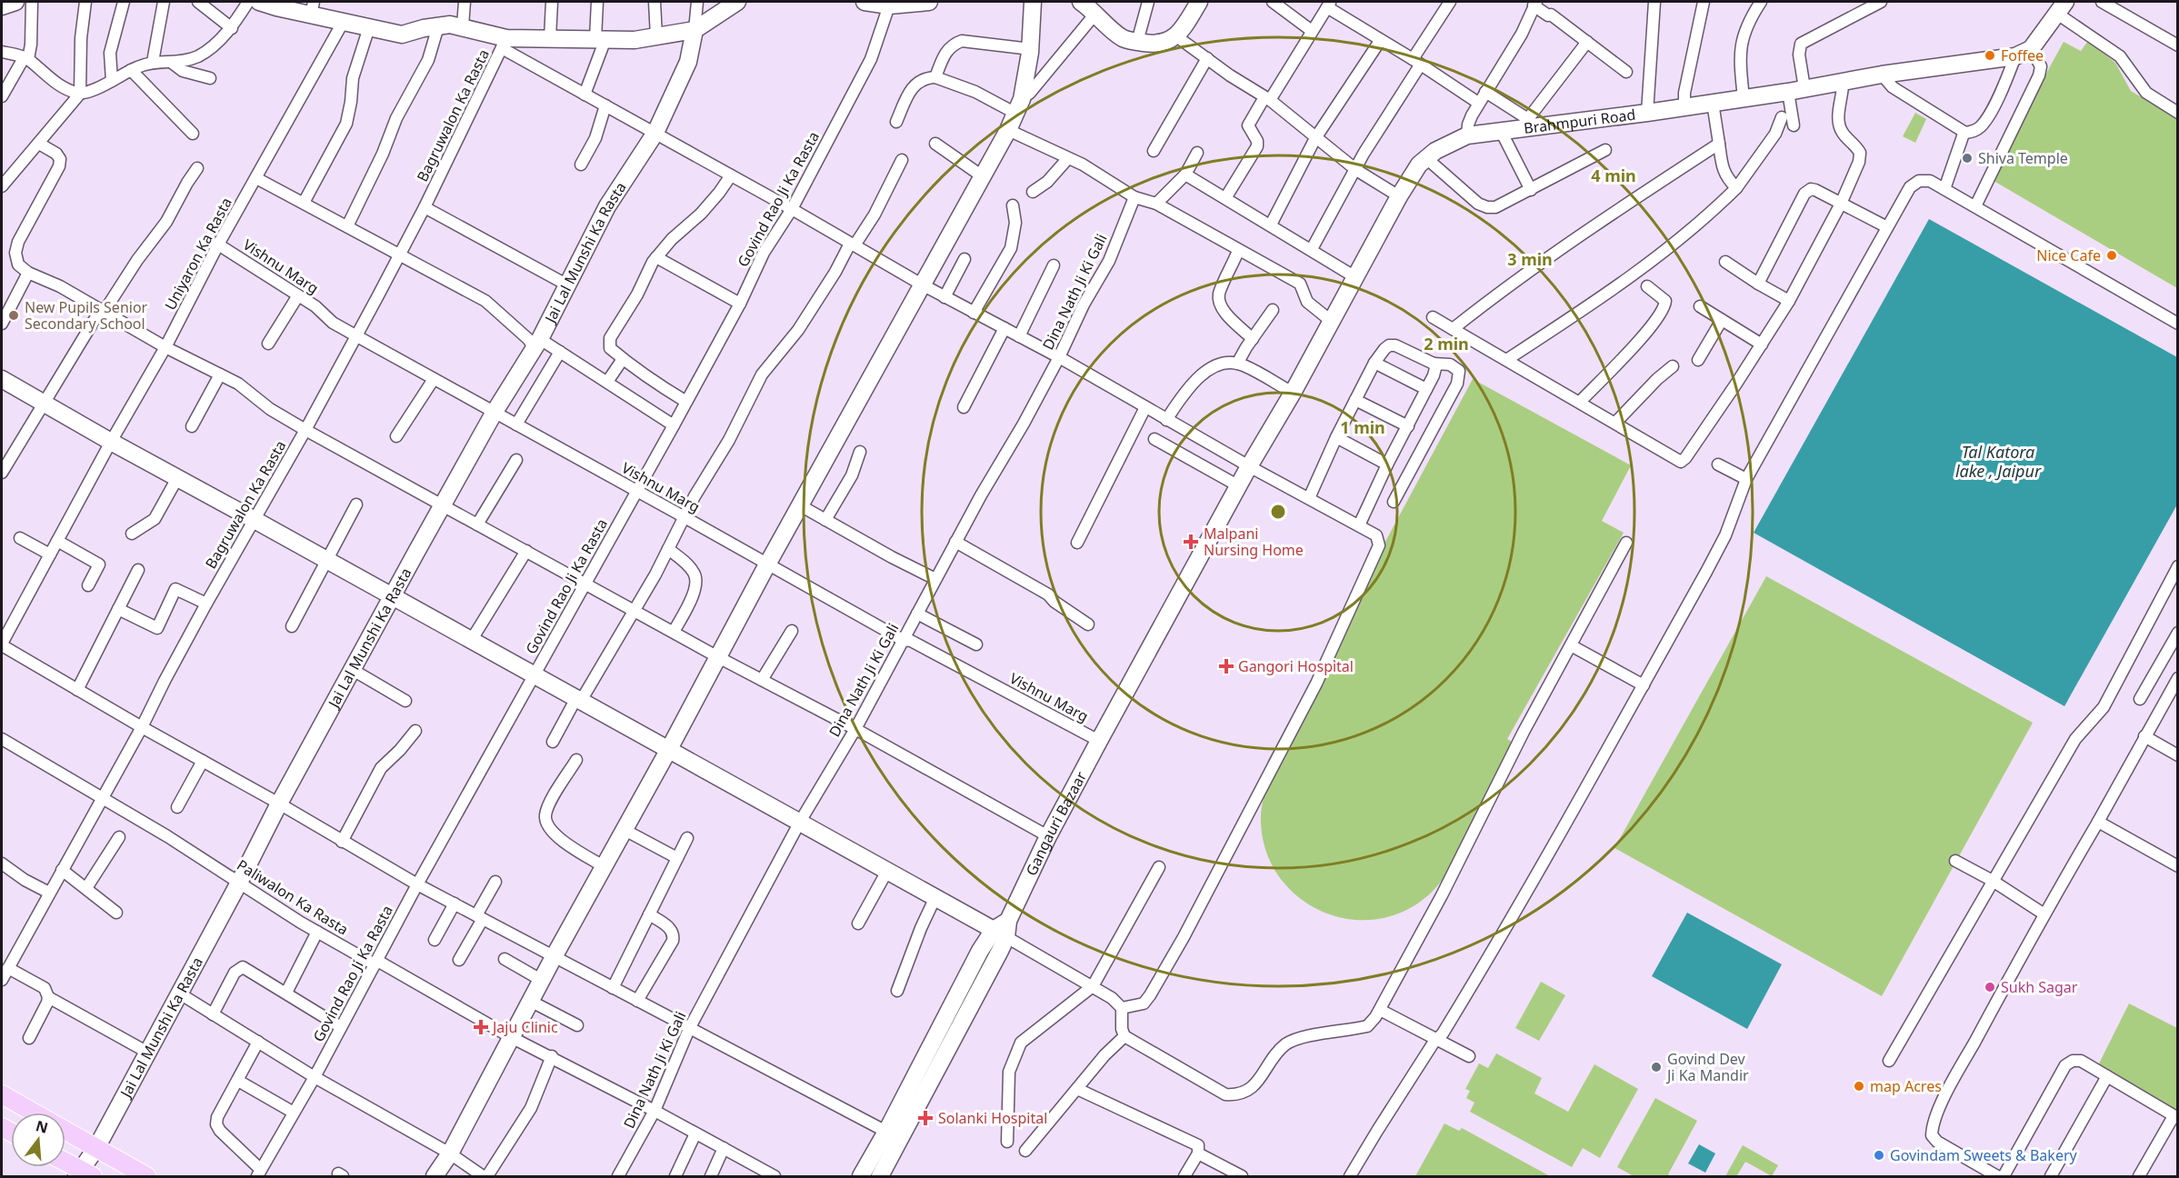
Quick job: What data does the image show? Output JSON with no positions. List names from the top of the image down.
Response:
{
  "streets": {
    "street": [
      "Bagruwalon Ka Rasta",
      "Brahmpuri Road",
      "Govind Rao Ji Ka Rasta",
      "Jai Lal Munshi Ka Rasta",
      "Uniyaron Ka Rasta",
      "Vishnu Marg",
      "Dina Nath Ji Ki Gali",
      "Gangauri Bazaar",
      "Paliwalon Ka Rasta"
    ]
  },
  "crossings": [
    ["Bagruwalon Ka Rasta", "Vishnu Marg"],
    ["Bagruwalon Ka Rasta", "Paliwalon Ka Rasta"],
    ["Brahmpuri Road", "Gangauri Bazaar"],
    ["Govind Rao Ji Ka Rasta", "Vishnu Marg"],
    ["Govind Rao Ji Ka Rasta", "Paliwalon Ka Rasta"],
    ["Jai Lal Munshi Ka Rasta", "Vishnu Marg"],
    ["Jai Lal Munshi Ka Rasta", "Paliwalon Ka Rasta"],
    ["Uniyaron Ka Rasta", "Vishnu Marg"],
    ["Vishnu Marg", "Dina Nath Ji Ki Gali"],
    ["Vishnu Marg", "Gangauri Bazaar"],
    ["Dina Nath Ji Ki Gali", "Paliwalon Ka Rasta"]
  ],
  "water": ["Tal Katora lake , Jaipur"],
  "places": {
    "other": [
      "Foffee",
      "Shiva Temple",
      "Nice Cafe",
      "New Pupils Senior Secondary School",
      "Sukh Sagar",
      "Govind Dev Ji Ka Mandir",
      "map Acres",
      "Govindam Sweets & Bakery"
    ],
    "health": [
      "Malpani Nursing Home",
      "Gangori Hospital",
      "Jaju Clinic",
      "Solanki Hospital"
    ]
  },
  "north": "top",
  "rings": [
    "4 min",
    "3 min",
    "2 min",
    "1 min"
  ]
}
